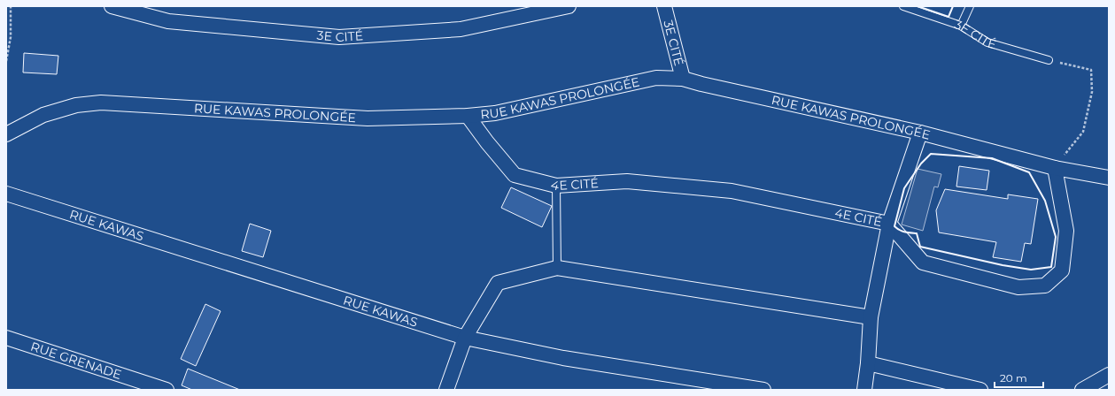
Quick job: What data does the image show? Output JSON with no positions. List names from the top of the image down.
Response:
{
  "streets": {
    "street": [
      "3E CITÉ",
      "RUE KAWAS PROLONGÉE",
      "4E CITÉ",
      "RUE KAWAS",
      "RUE GRENADE"
    ]
  },
  "crossings": [
    ["3E CITÉ", "RUE KAWAS PROLONGÉE"],
    ["RUE KAWAS PROLONGÉE", "4E CITÉ"]
  ],
  "scale_bar": "20 m"
}
